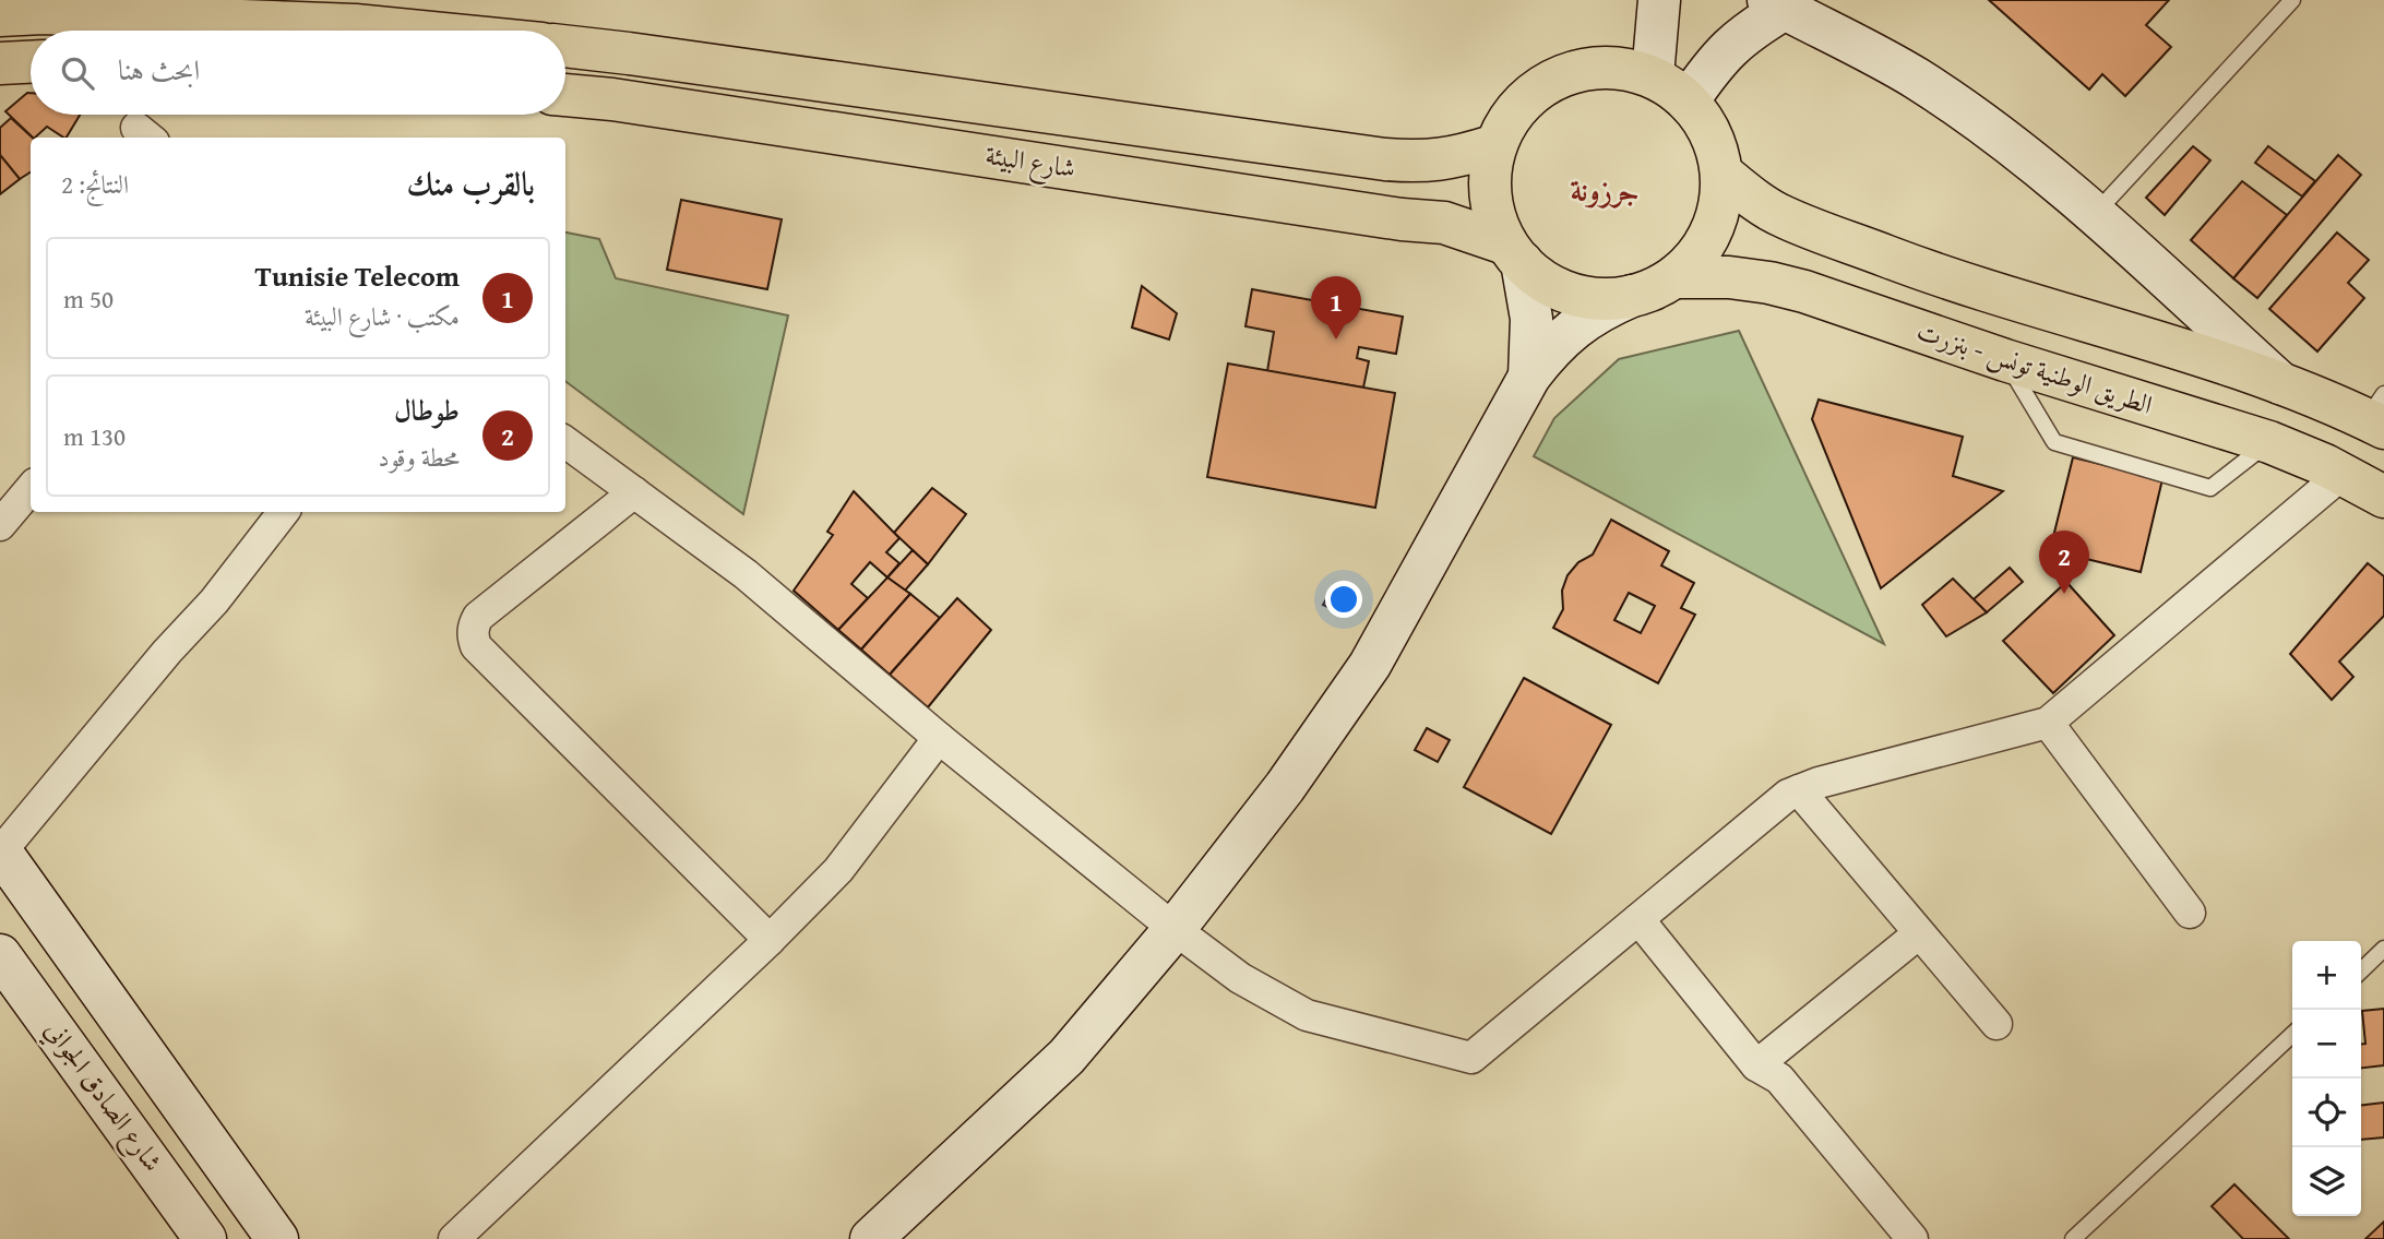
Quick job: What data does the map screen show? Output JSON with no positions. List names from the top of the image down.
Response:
{
  "streets": {
    "main road": ["شارع البيئة", "الطريق الوطنية تونس - بنزرت"],
    "street": ["شارع الصادق الجواني"]
  },
  "crossings": [
    ["شارع البيئة", "الطريق الوطنية تونس - بنزرت"]
  ],
  "districts": ["جرزونة"],
  "page": {
    "search": "ابحث هنا",
    "heading": ["بالقرب منك", "النتائج: 2"],
    "list": [
      {
        "mark": "1",
        "name": "Tunisie Telecom",
        "note": "مكتب · شارع البيئة",
        "value": "50 m"
      },
      {
        "mark": "2",
        "name": "طوطال",
        "note": "محطة وقود",
        "value": "130 m"
      }
    ],
    "pins": ["1", "2"],
    "map_buttons": ["+", "−"]
  }
}
